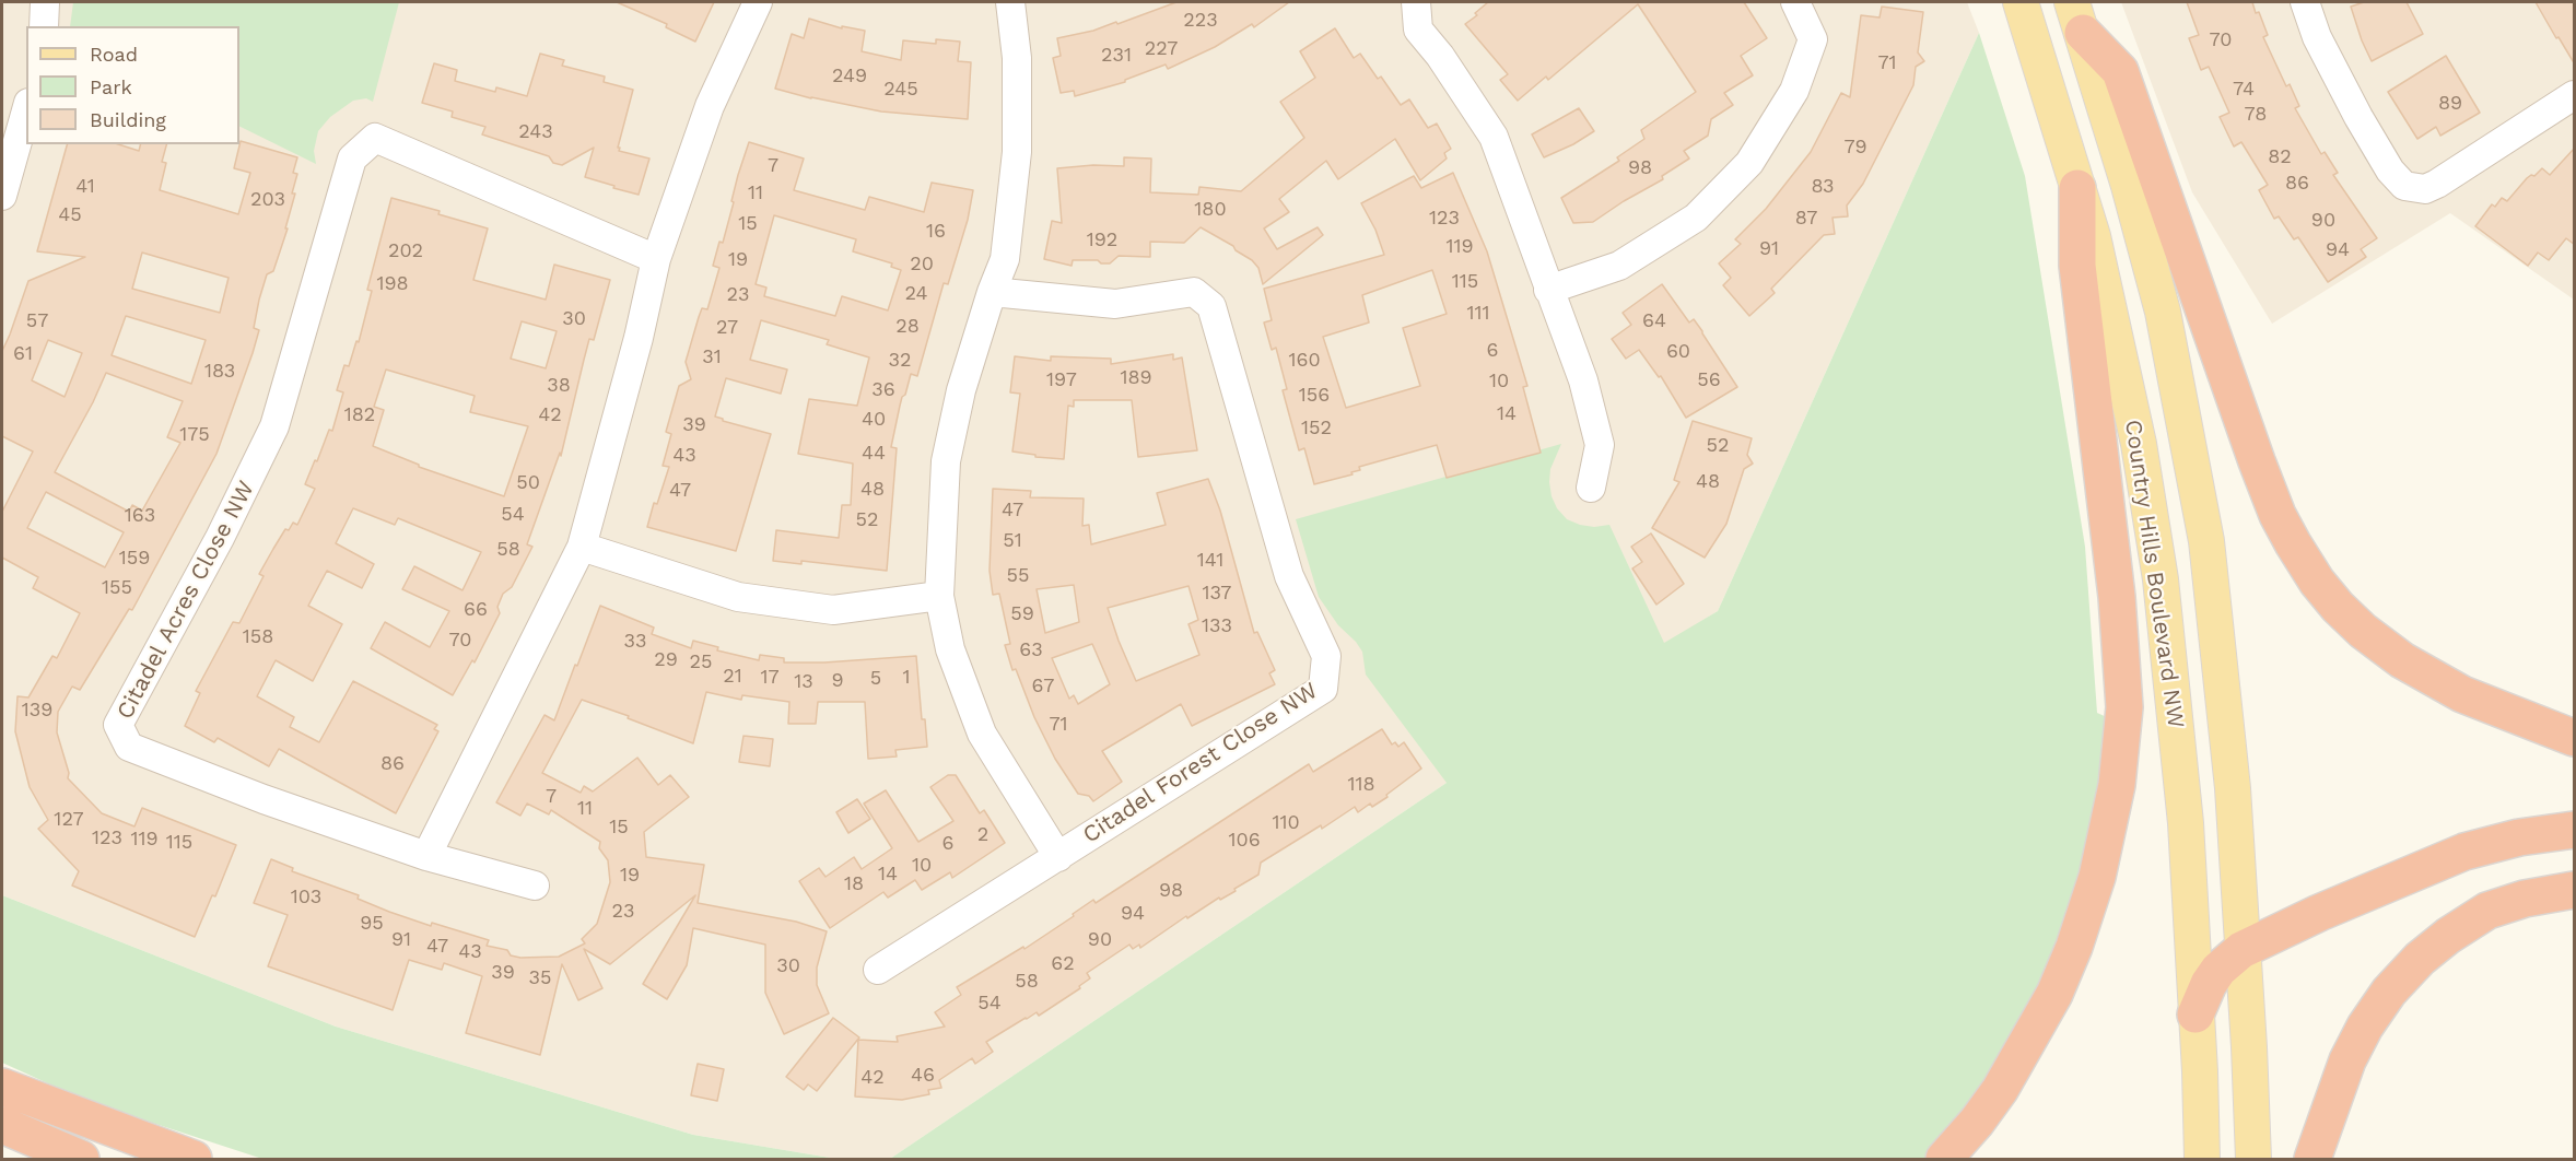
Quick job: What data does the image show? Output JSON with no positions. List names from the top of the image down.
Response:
{
  "streets": {
    "main road": ["Country Hills Boulevard NW"],
    "street": ["Citadel Acres Close NW", "Citadel Forest Close NW"]
  },
  "house_numbers": [
    "223",
    "70",
    "227",
    "231",
    "71",
    "249",
    "245",
    "74",
    "89",
    "78",
    "243",
    "79",
    "82",
    "7",
    "98",
    "86",
    "41",
    "83",
    "11",
    "203",
    "180",
    "45",
    "123",
    "87",
    "90",
    "15",
    "16",
    "192",
    "119",
    "91",
    "94",
    "202",
    "19",
    "20",
    "115",
    "198",
    "24",
    "23",
    "111",
    "30",
    "57",
    "64",
    "28",
    "27",
    "6",
    "60",
    "61",
    "31",
    "32",
    "160",
    "183",
    "189",
    "197",
    "56",
    "10",
    "38",
    "36",
    "156",
    "14",
    "182",
    "42",
    "40",
    "39",
    "152",
    "175",
    "52",
    "44",
    "43",
    "48",
    "50",
    "48",
    "47",
    "47",
    "54",
    "163",
    "52",
    "51",
    "58",
    "159",
    "141",
    "55",
    "155",
    "137",
    "66",
    "59",
    "133",
    "158",
    "70",
    "33",
    "63",
    "29",
    "25",
    "21",
    "17",
    "1",
    "5",
    "9",
    "13",
    "67",
    "139",
    "71",
    "86",
    "118",
    "7",
    "11",
    "127",
    "110",
    "15",
    "2",
    "123",
    "119",
    "106",
    "115",
    "6",
    "10",
    "14",
    "19",
    "18",
    "98",
    "103",
    "23",
    "94",
    "95",
    "91",
    "90",
    "47",
    "43",
    "62",
    "30",
    "39",
    "35",
    "58",
    "54",
    "46",
    "42"
  ],
  "legend": ["Road", "Park", "Building"]
}
